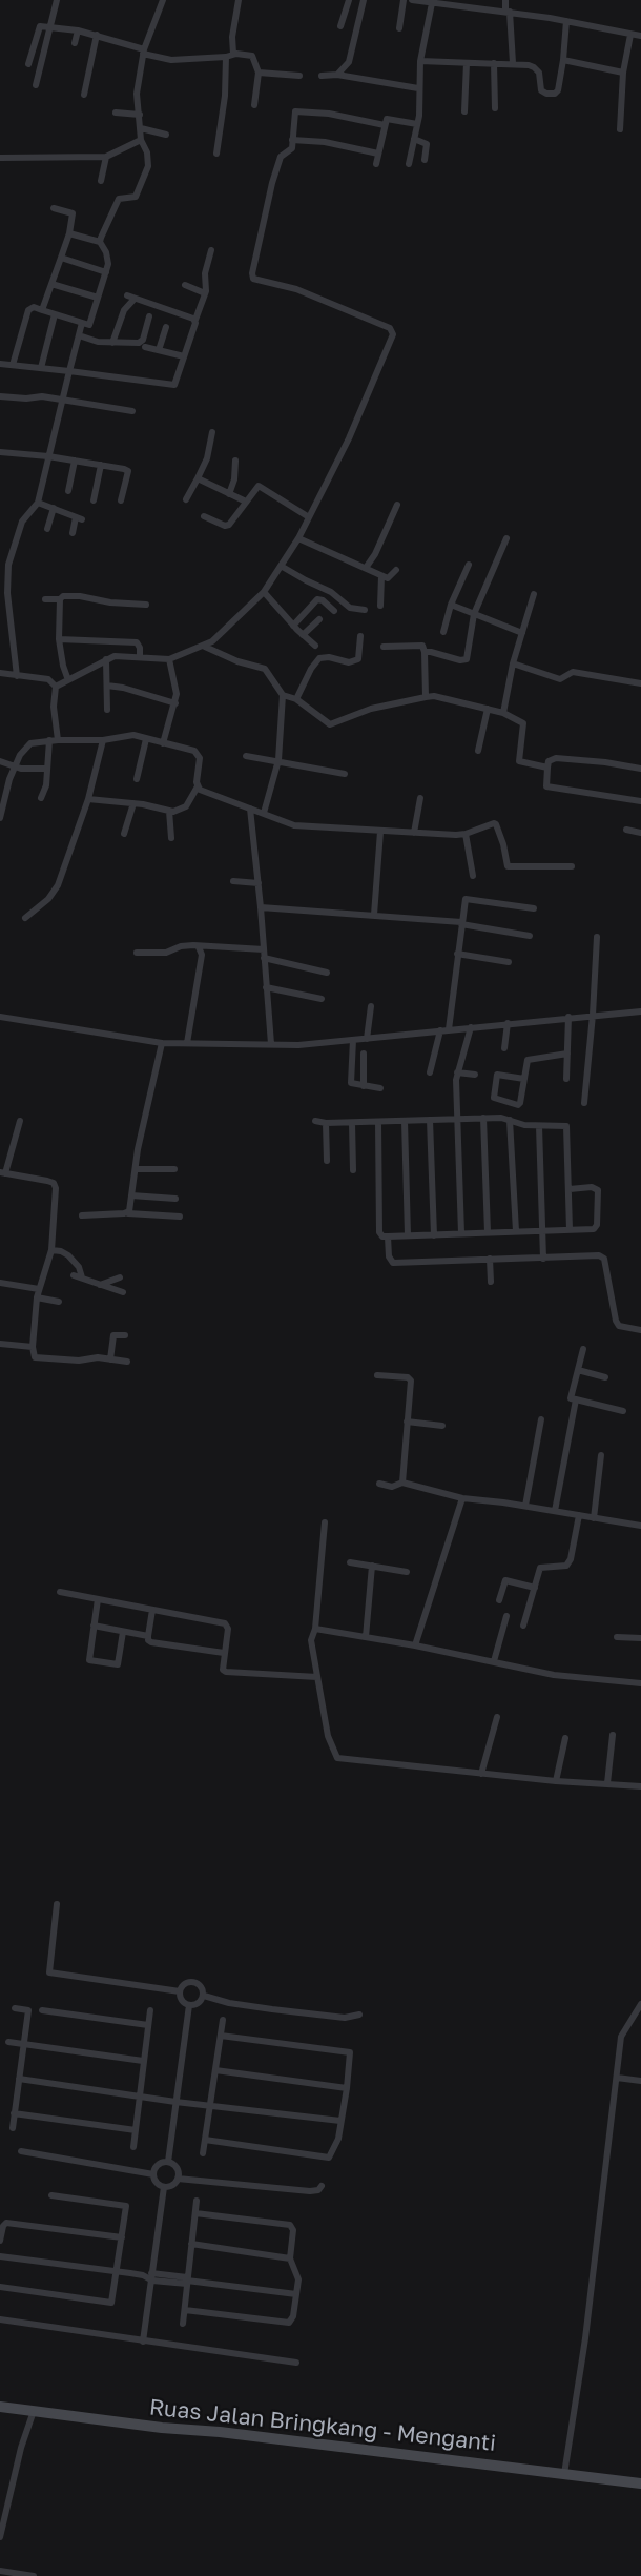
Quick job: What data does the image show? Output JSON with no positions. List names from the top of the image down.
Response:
{
  "streets": {
    "main road": ["Ruas Jalan Bringkang - Menganti"]
  }
}
